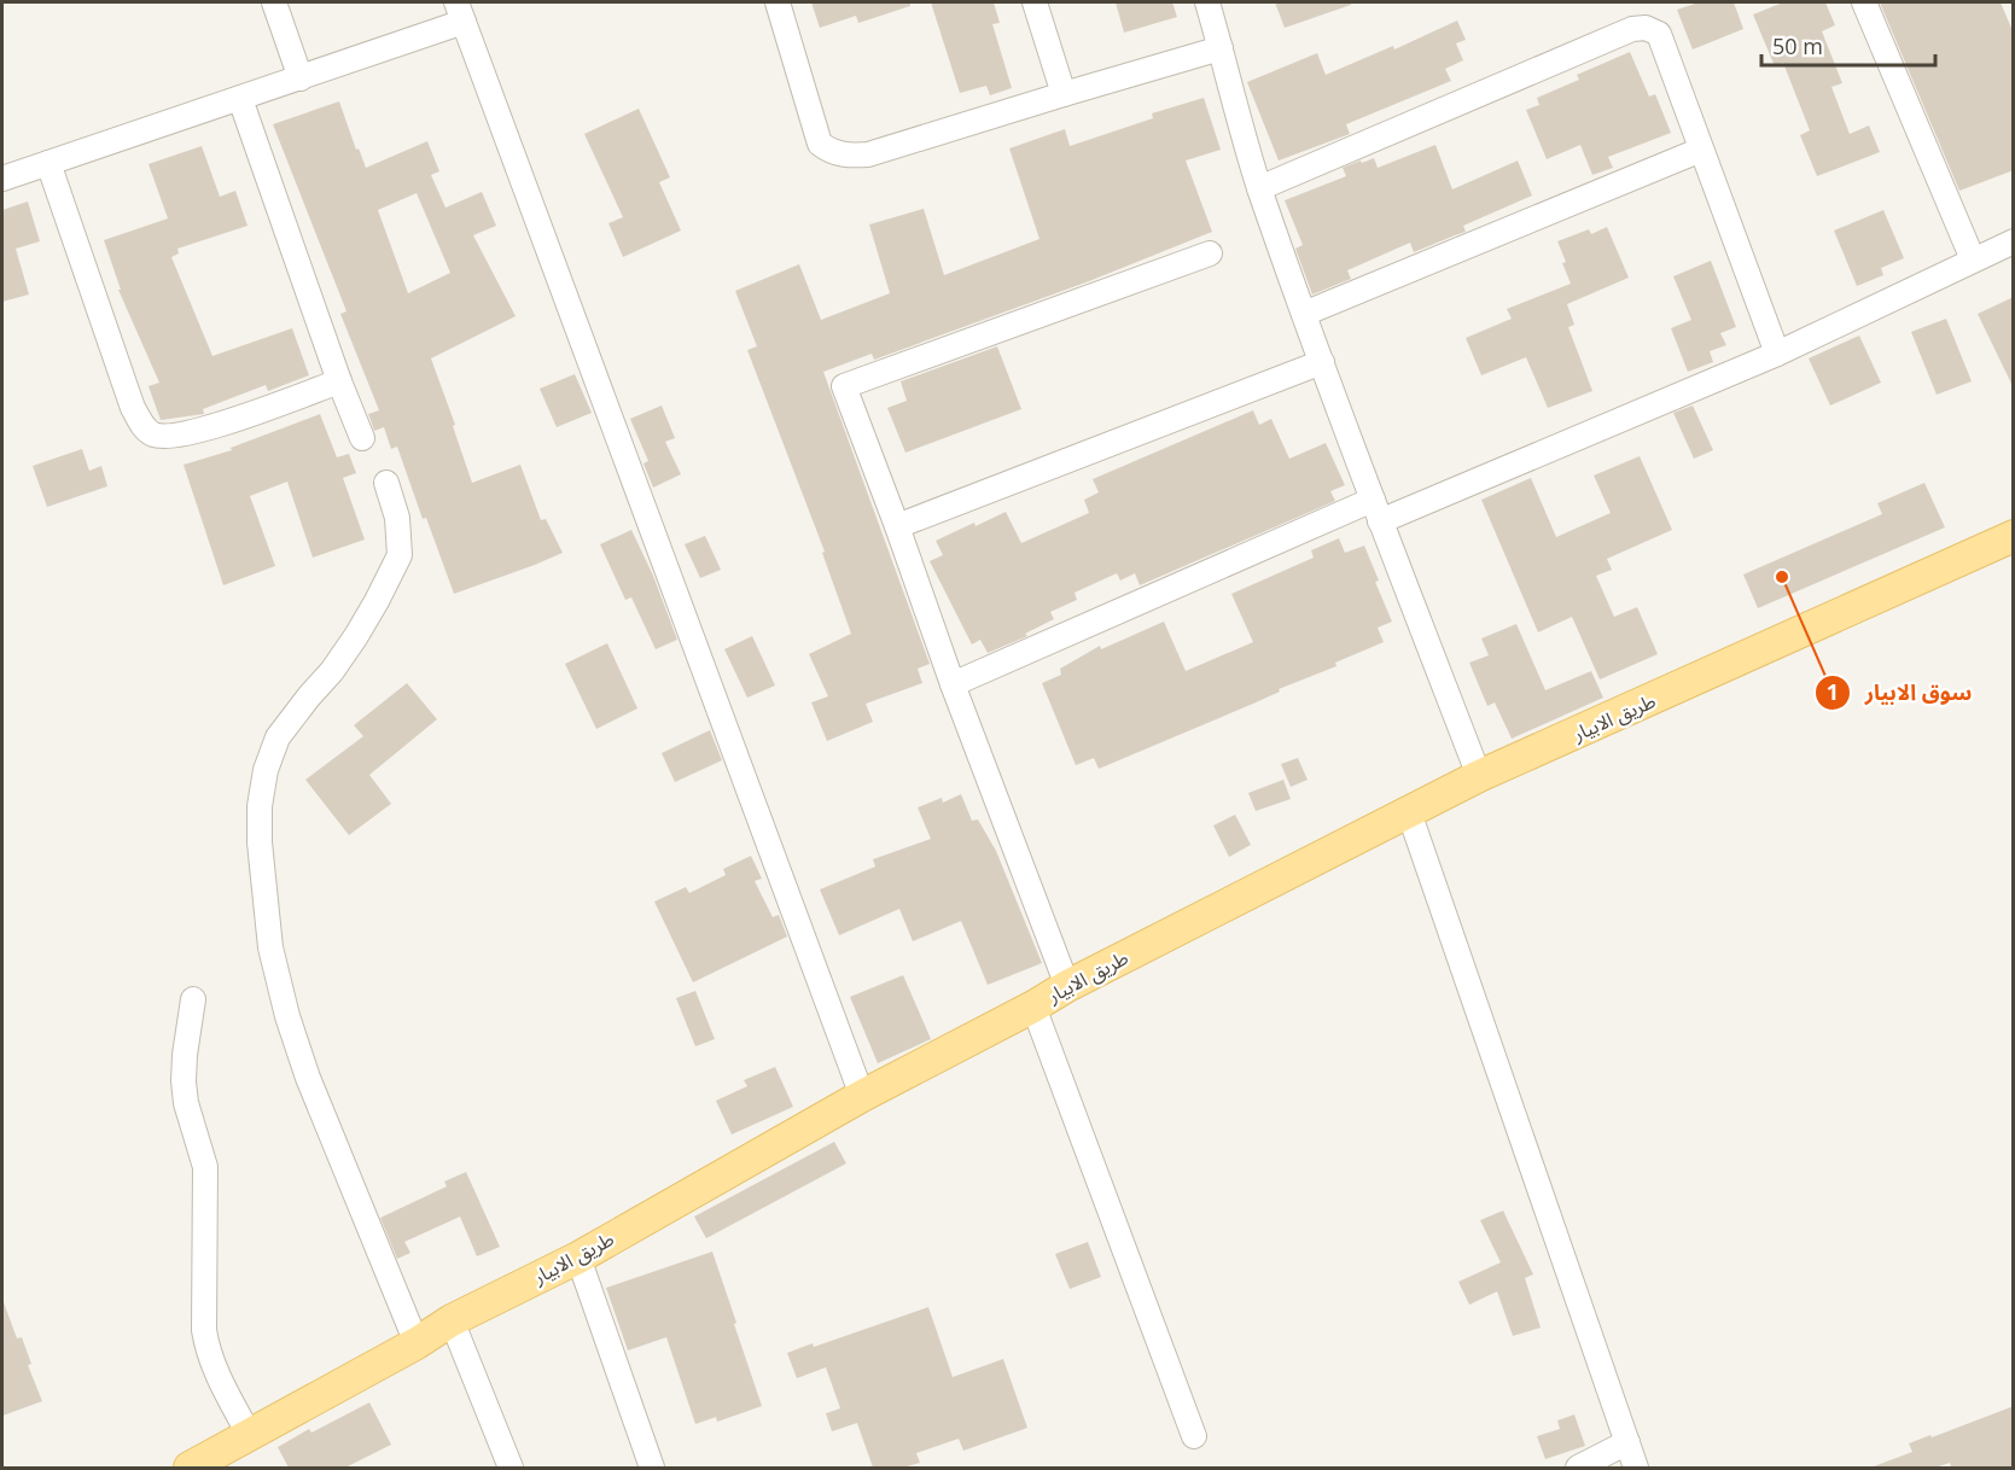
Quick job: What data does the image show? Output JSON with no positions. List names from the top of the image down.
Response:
{
  "streets": {
    "main road": ["طريق الابيار"]
  },
  "places": ["سوق الابيار"],
  "scale_bar": "50 m"
}
